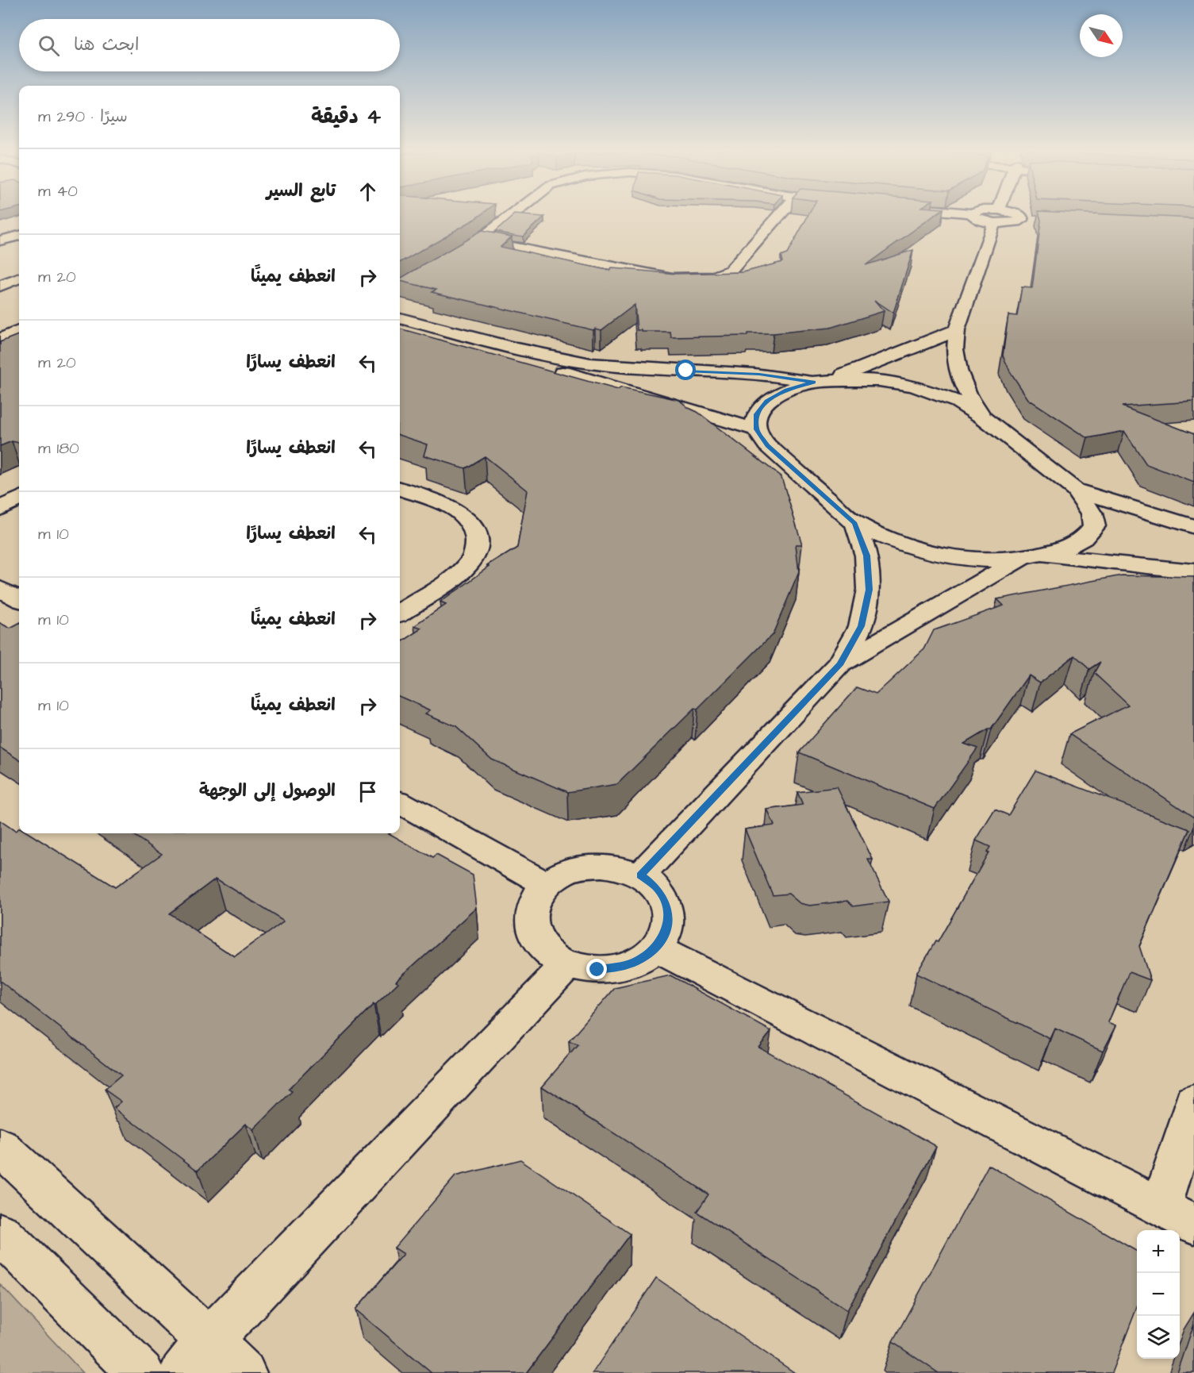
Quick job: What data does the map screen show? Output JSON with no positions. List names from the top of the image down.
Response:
{
  "north": "bottom right",
  "page": {
    "search": "ابحث هنا",
    "heading": ["4 دقيقة", "سيرًا · 290 m"],
    "list": [
      ["تابع السير", "40 m"],
      ["انعطف يمينًا", "20 m"],
      ["انعطف يسارًا", "20 m"],
      ["انعطف يسارًا", "180 m"],
      ["انعطف يسارًا", "10 m"],
      ["انعطف يمينًا", "10 m"],
      ["انعطف يمينًا", "10 m"],
      "الوصول إلى الوجهة"
    ],
    "map_buttons": ["+", "−"]
  }
}
